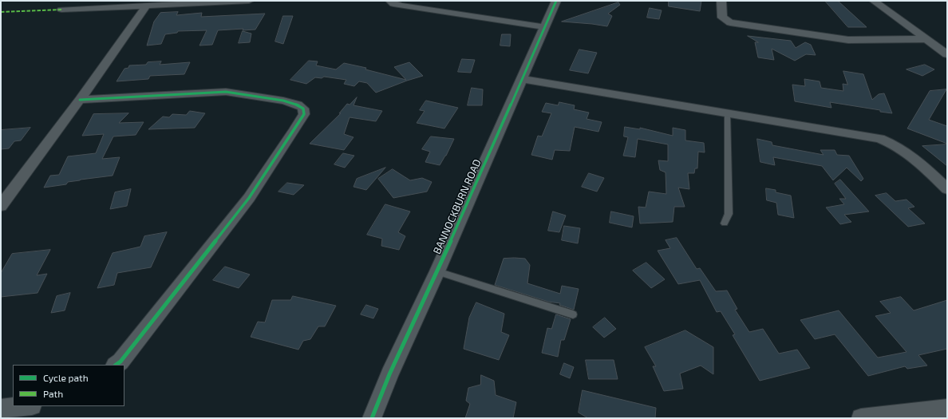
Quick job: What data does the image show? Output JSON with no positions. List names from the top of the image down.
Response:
{
  "streets": {
    "street": ["BANNOCKBURN ROAD"]
  },
  "legend": ["Cycle path", "Path"]
}
